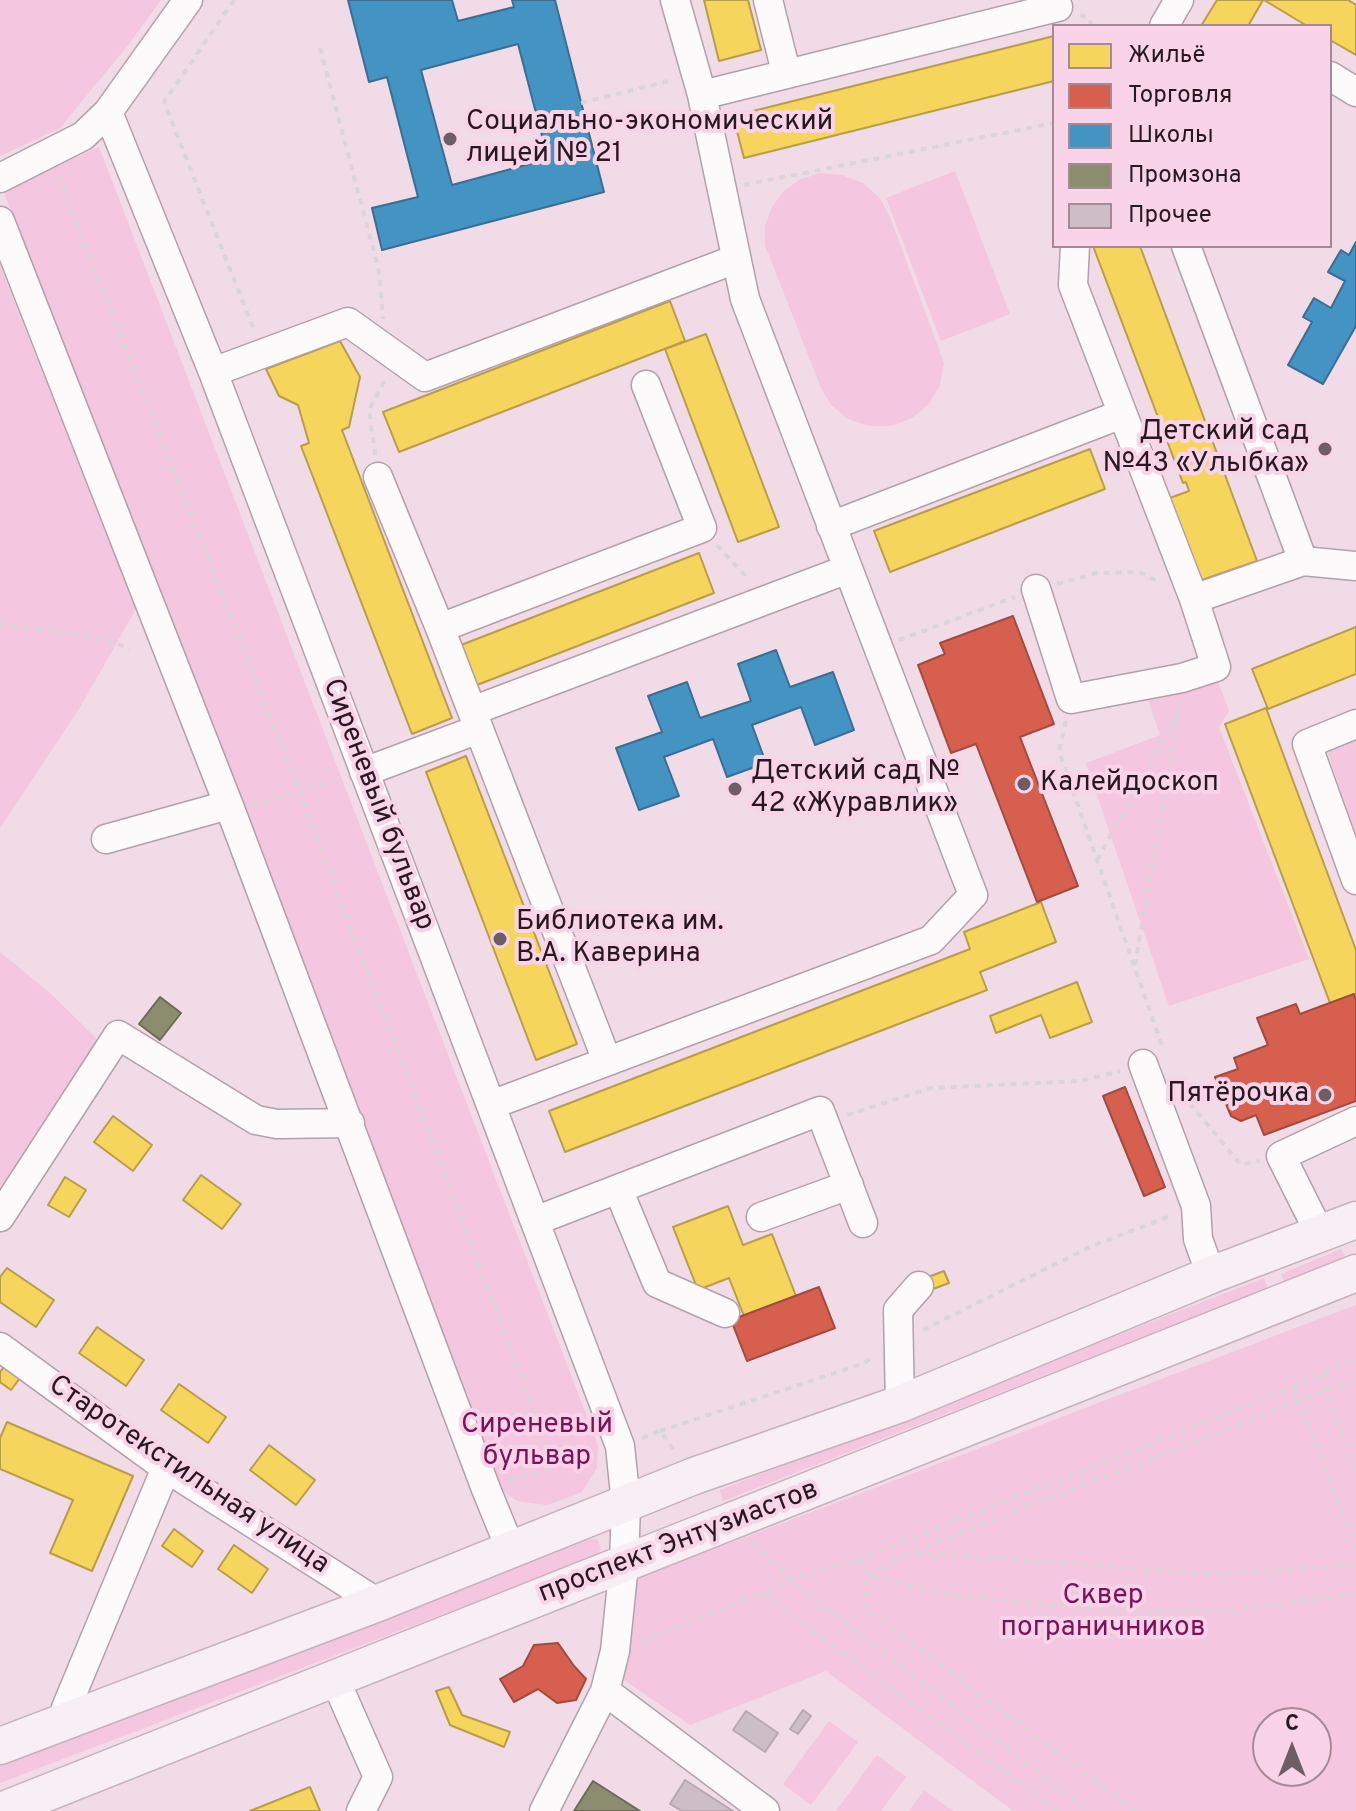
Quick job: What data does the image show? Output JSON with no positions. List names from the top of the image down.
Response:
{
  "streets": {
    "main road": ["проспект Энтузиастов"],
    "street": ["Сиреневый бульвар", "Старотекстильная улица"]
  },
  "crossings": [
    ["Сиреневый бульвар", "проспект Энтузиастов"],
    ["Старотекстильная улица", "проспект Энтузиастов"]
  ],
  "parks": ["Сиреневый бульвар", "Сквер пограничников"],
  "places": [
    "Социально-экономический лицей № 21",
    "Детский сад №43 «Улыбка»",
    "Калейдоскоп",
    "Детский сад № 42 «Журавлик»",
    "Библиотека им. В.А. Каверина",
    "Пятёрочка"
  ],
  "legend": [
    "Жильё",
    "Торговля",
    "Школы",
    "Промзона",
    "Прочее"
  ],
  "north": "top"
}
